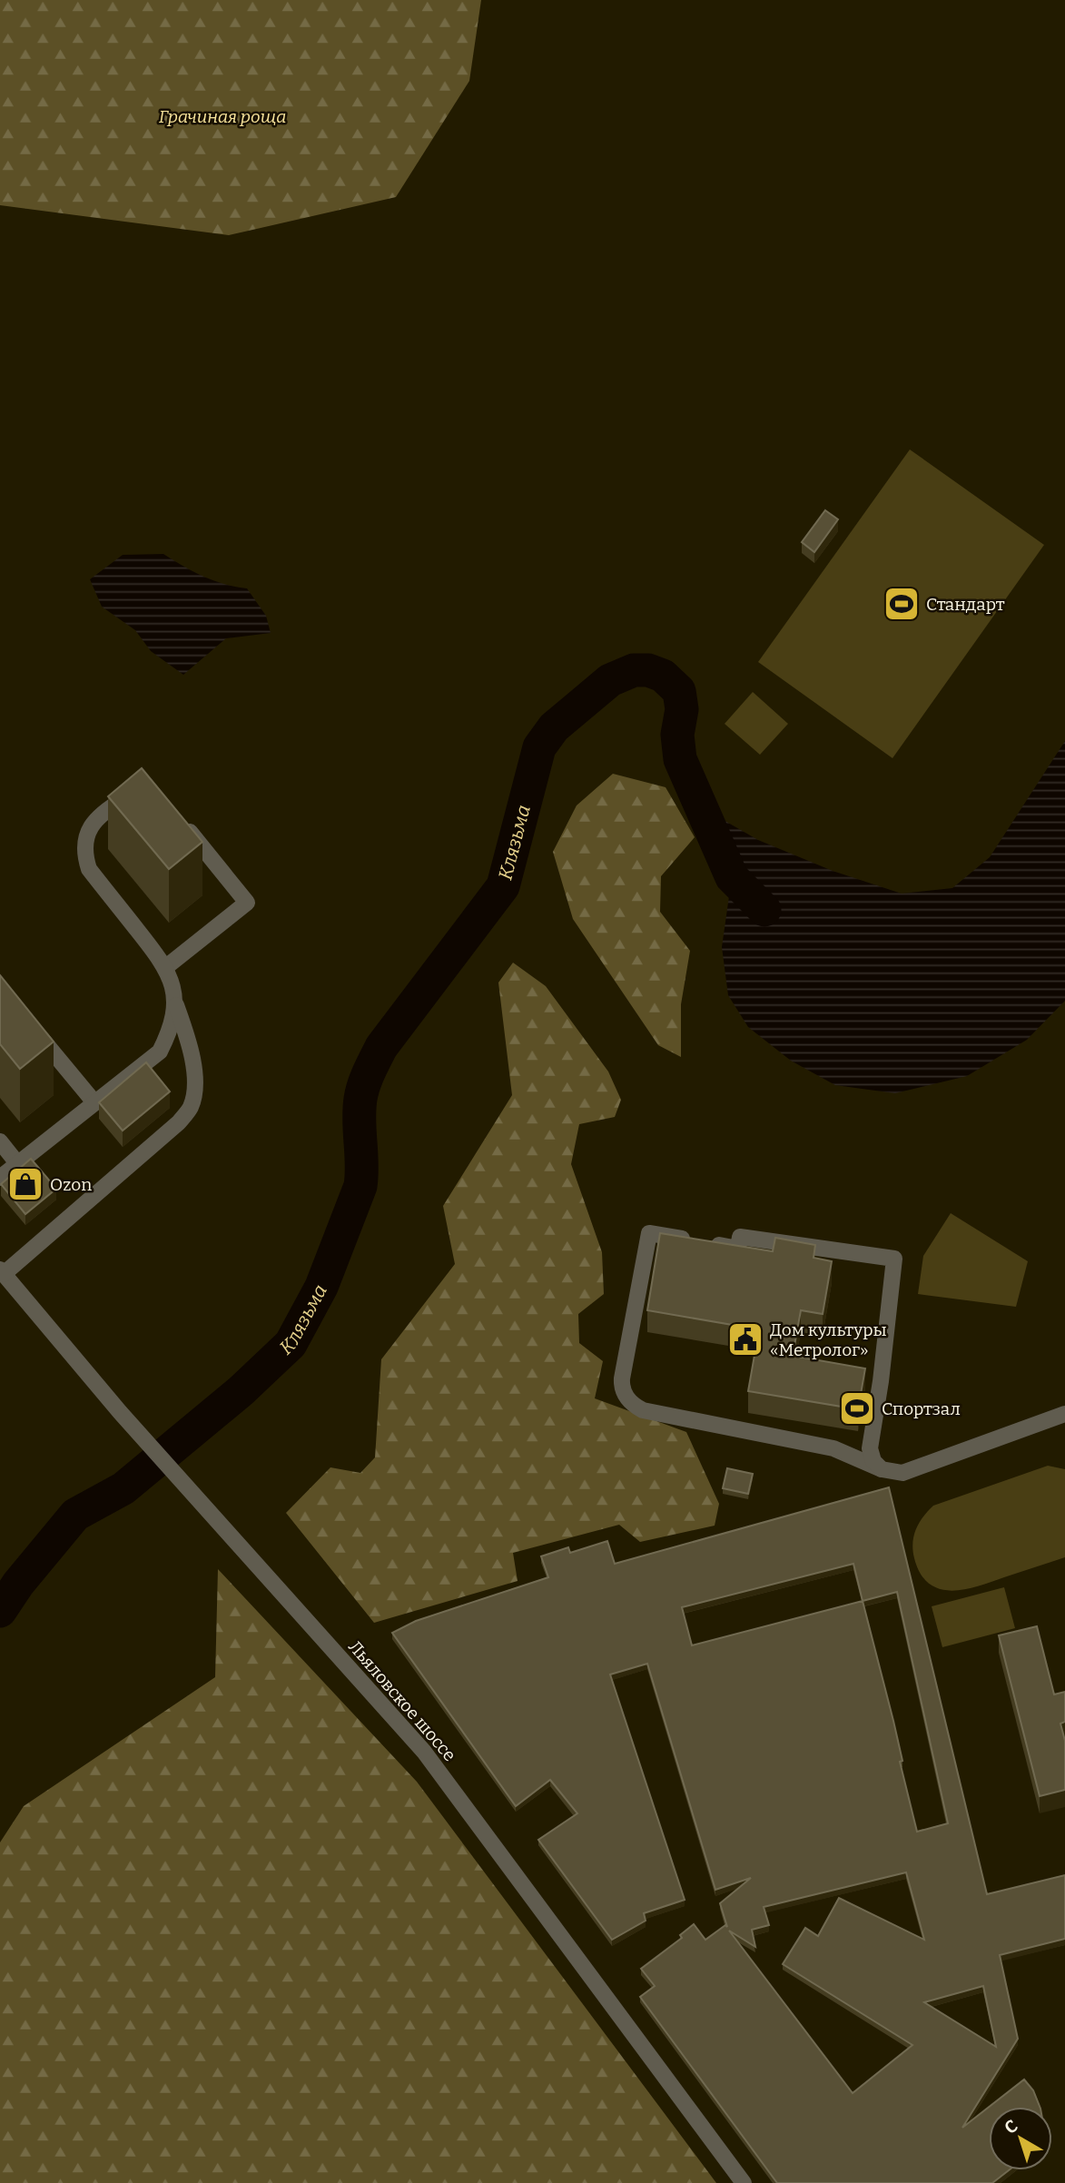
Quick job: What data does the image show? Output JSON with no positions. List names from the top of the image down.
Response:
{
  "streets": {
    "street": ["Льяловское шоссе"]
  },
  "water": ["Клязьма"],
  "parks": ["Грачиная роща"],
  "places": {
    "sports": ["Стандарт", "Спортзал"],
    "shop": ["Ozon"],
    "public building": ["Дом культуры «Метролог»"]
  },
  "north": "top left"
}
